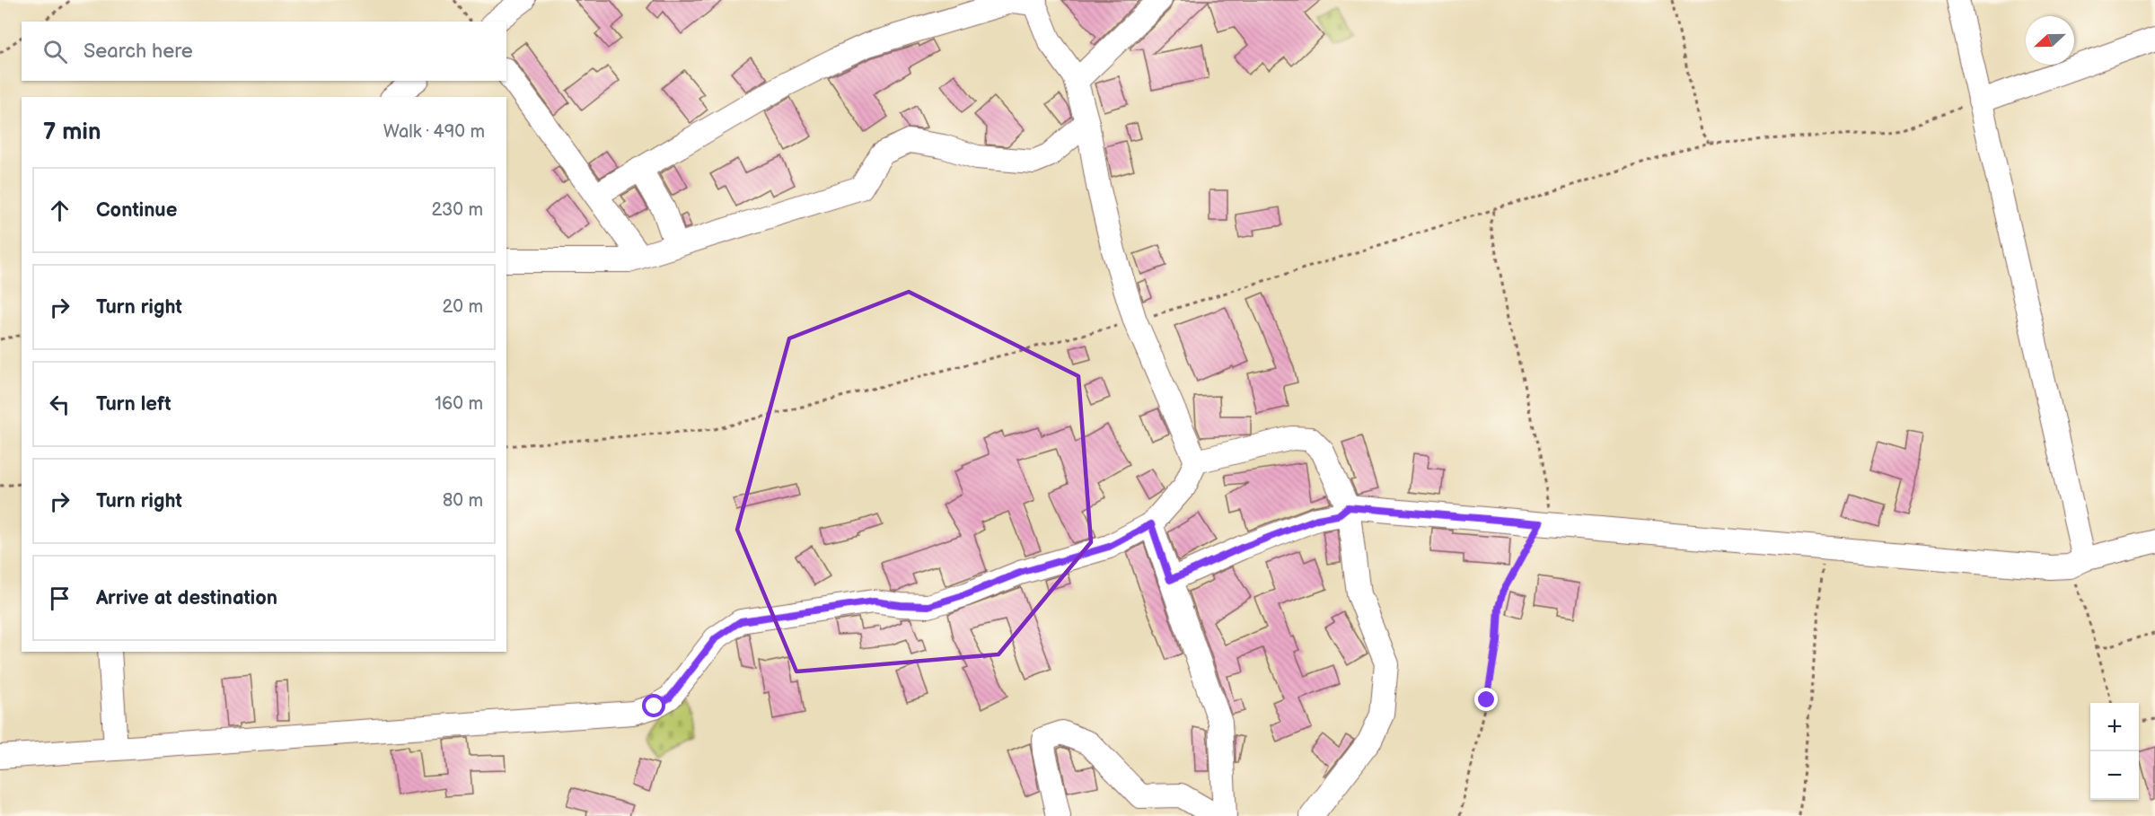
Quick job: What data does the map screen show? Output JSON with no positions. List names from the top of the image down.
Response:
{
  "north": "left",
  "page": {
    "search": "Search here",
    "heading": ["7 min", "Walk · 490 m"],
    "list": [
      ["Continue", "230 m"],
      ["Turn right", "20 m"],
      ["Turn left", "160 m"],
      ["Turn right", "80 m"],
      "Arrive at destination"
    ],
    "map_buttons": ["+", "−"]
  }
}
